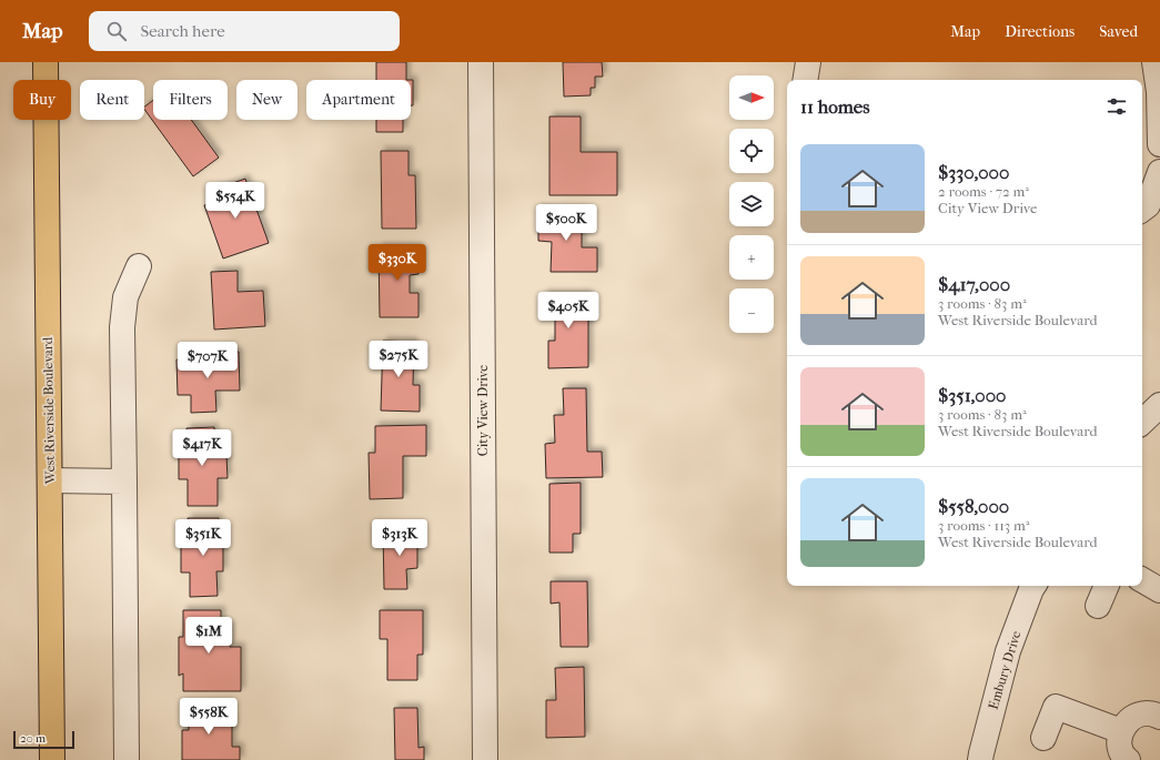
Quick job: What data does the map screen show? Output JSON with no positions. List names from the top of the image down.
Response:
{
  "streets": {
    "main road": ["West Riverside Boulevard"],
    "street": ["City View Drive", "Embury Drive"]
  },
  "scale_bar": "20 m",
  "north": "right",
  "page": {
    "header": "Map",
    "search": "Search here",
    "nav": ["Map", "Directions", "Saved"],
    "map_buttons": ["+", "−"],
    "chip": [
      "Buy",
      "Rent",
      "Filters",
      "New",
      "Apartment"
    ],
    "heading": "11 homes",
    "list": [
      {
        "name": "$330,000",
        "note": "2 rooms · 72 m² · City View Drive"
      },
      {
        "name": "$417,000",
        "note": "3 rooms · 83 m² · West Riverside Boulevard"
      },
      {
        "name": "$351,000",
        "note": "3 rooms · 83 m² · West Riverside Boulevard"
      },
      {
        "name": "$558,000",
        "note": "3 rooms · 113 m² · West Riverside Boulevard"
      }
    ],
    "price": [
      "$554K",
      "$500K",
      "$330K",
      "$405K",
      "$275K",
      "$707K",
      "$417K",
      "$351K",
      "$313K",
      "$1M",
      "$558K"
    ],
    "scale": "20 m"
  }
}
